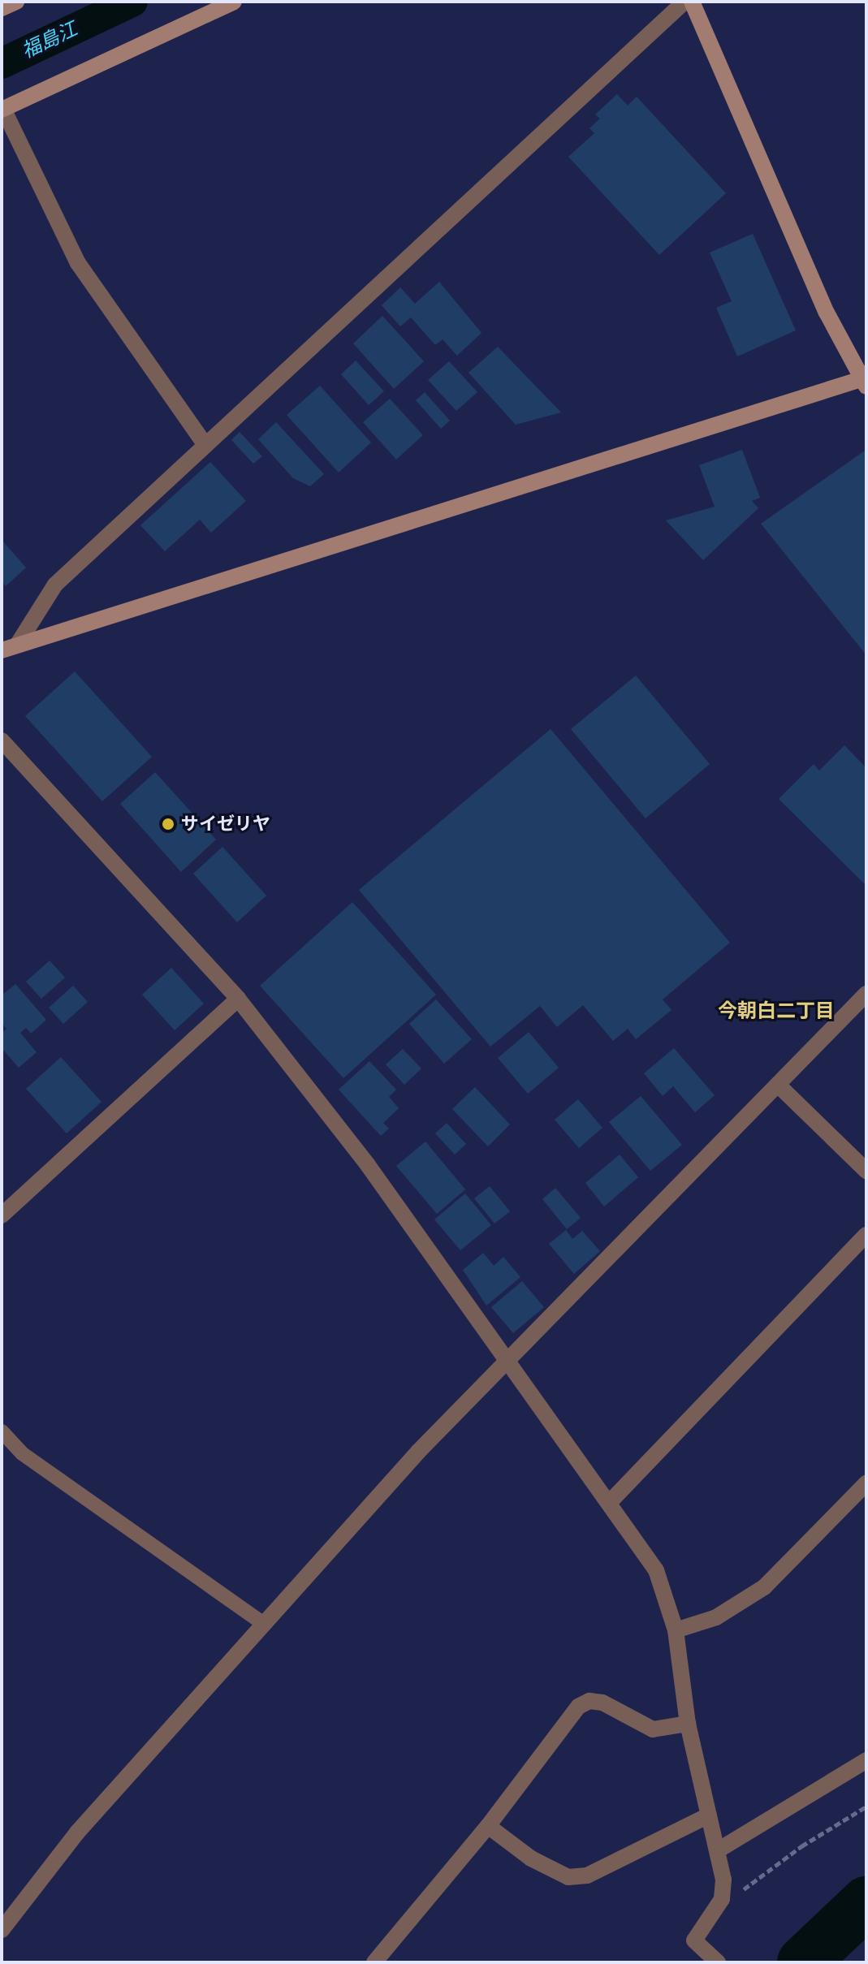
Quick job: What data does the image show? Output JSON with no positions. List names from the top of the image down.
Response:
{
  "districts": ["今朝白二丁目"],
  "water": ["福島江"],
  "places": ["サイゼリヤ"]
}
